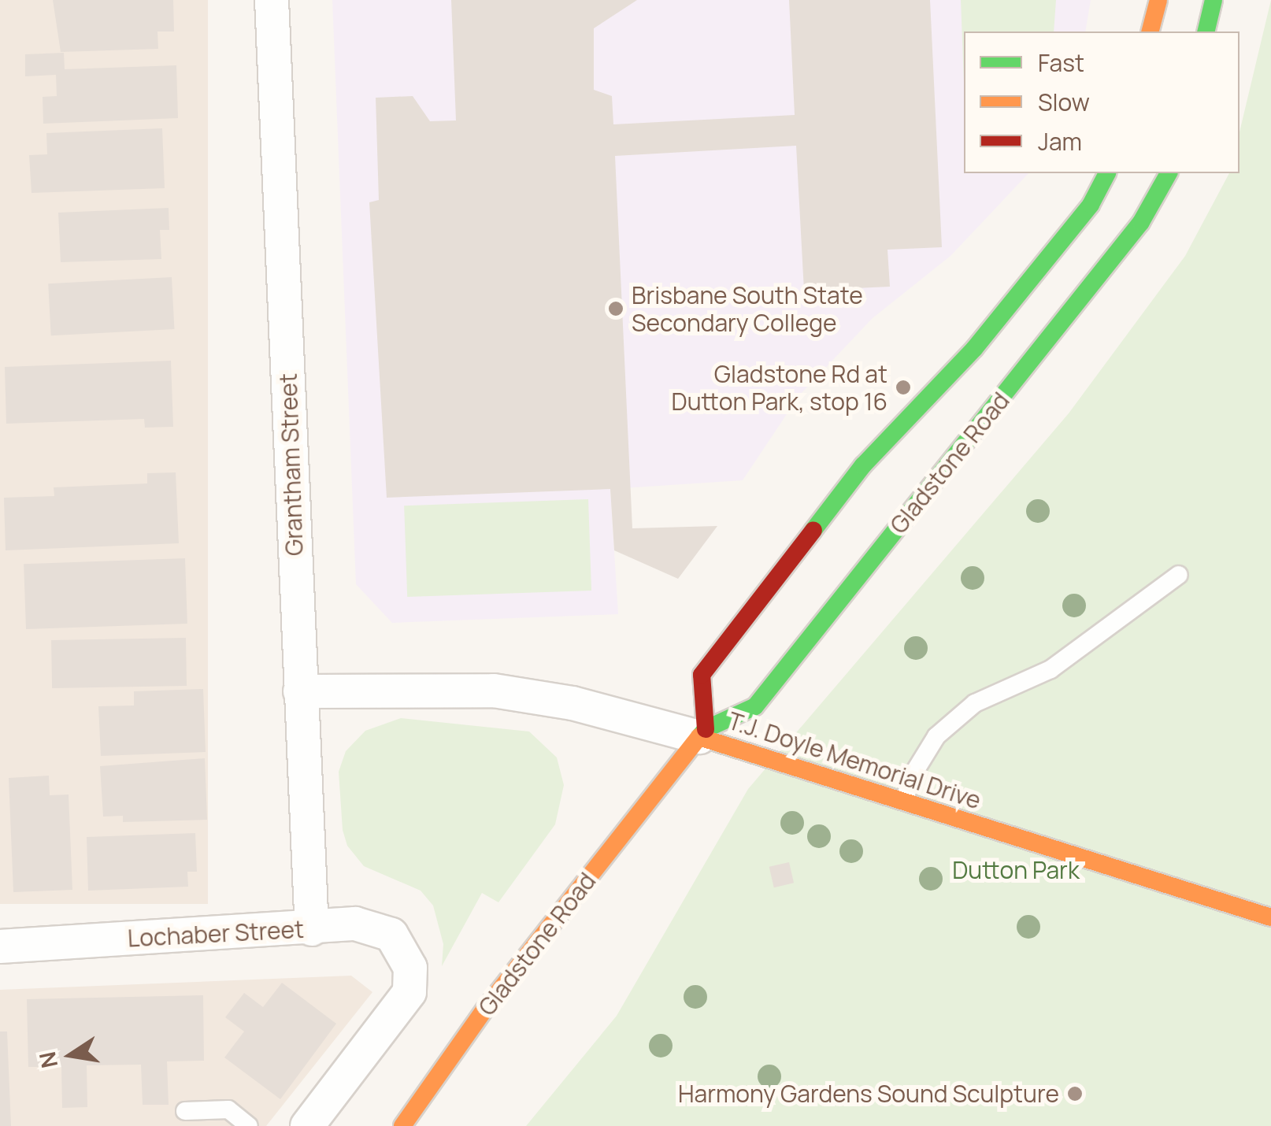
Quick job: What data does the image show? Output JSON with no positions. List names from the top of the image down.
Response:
{
  "streets": {
    "main road": ["Gladstone Road", "T.J. Doyle Memorial Drive"],
    "street": ["Grantham Street", "Lochaber Street"]
  },
  "crossings": [
    ["Gladstone Road", "T.J. Doyle Memorial Drive"],
    ["Grantham Street", "Lochaber Street"]
  ],
  "parks": ["Dutton Park"],
  "places": ["Brisbane South State Secondary College", "Gladstone Rd at Dutton Park, stop 16", "Harmony Gardens Sound Sculpture"],
  "legend": ["Fast", "Slow", "Jam"],
  "north": "left"
}
